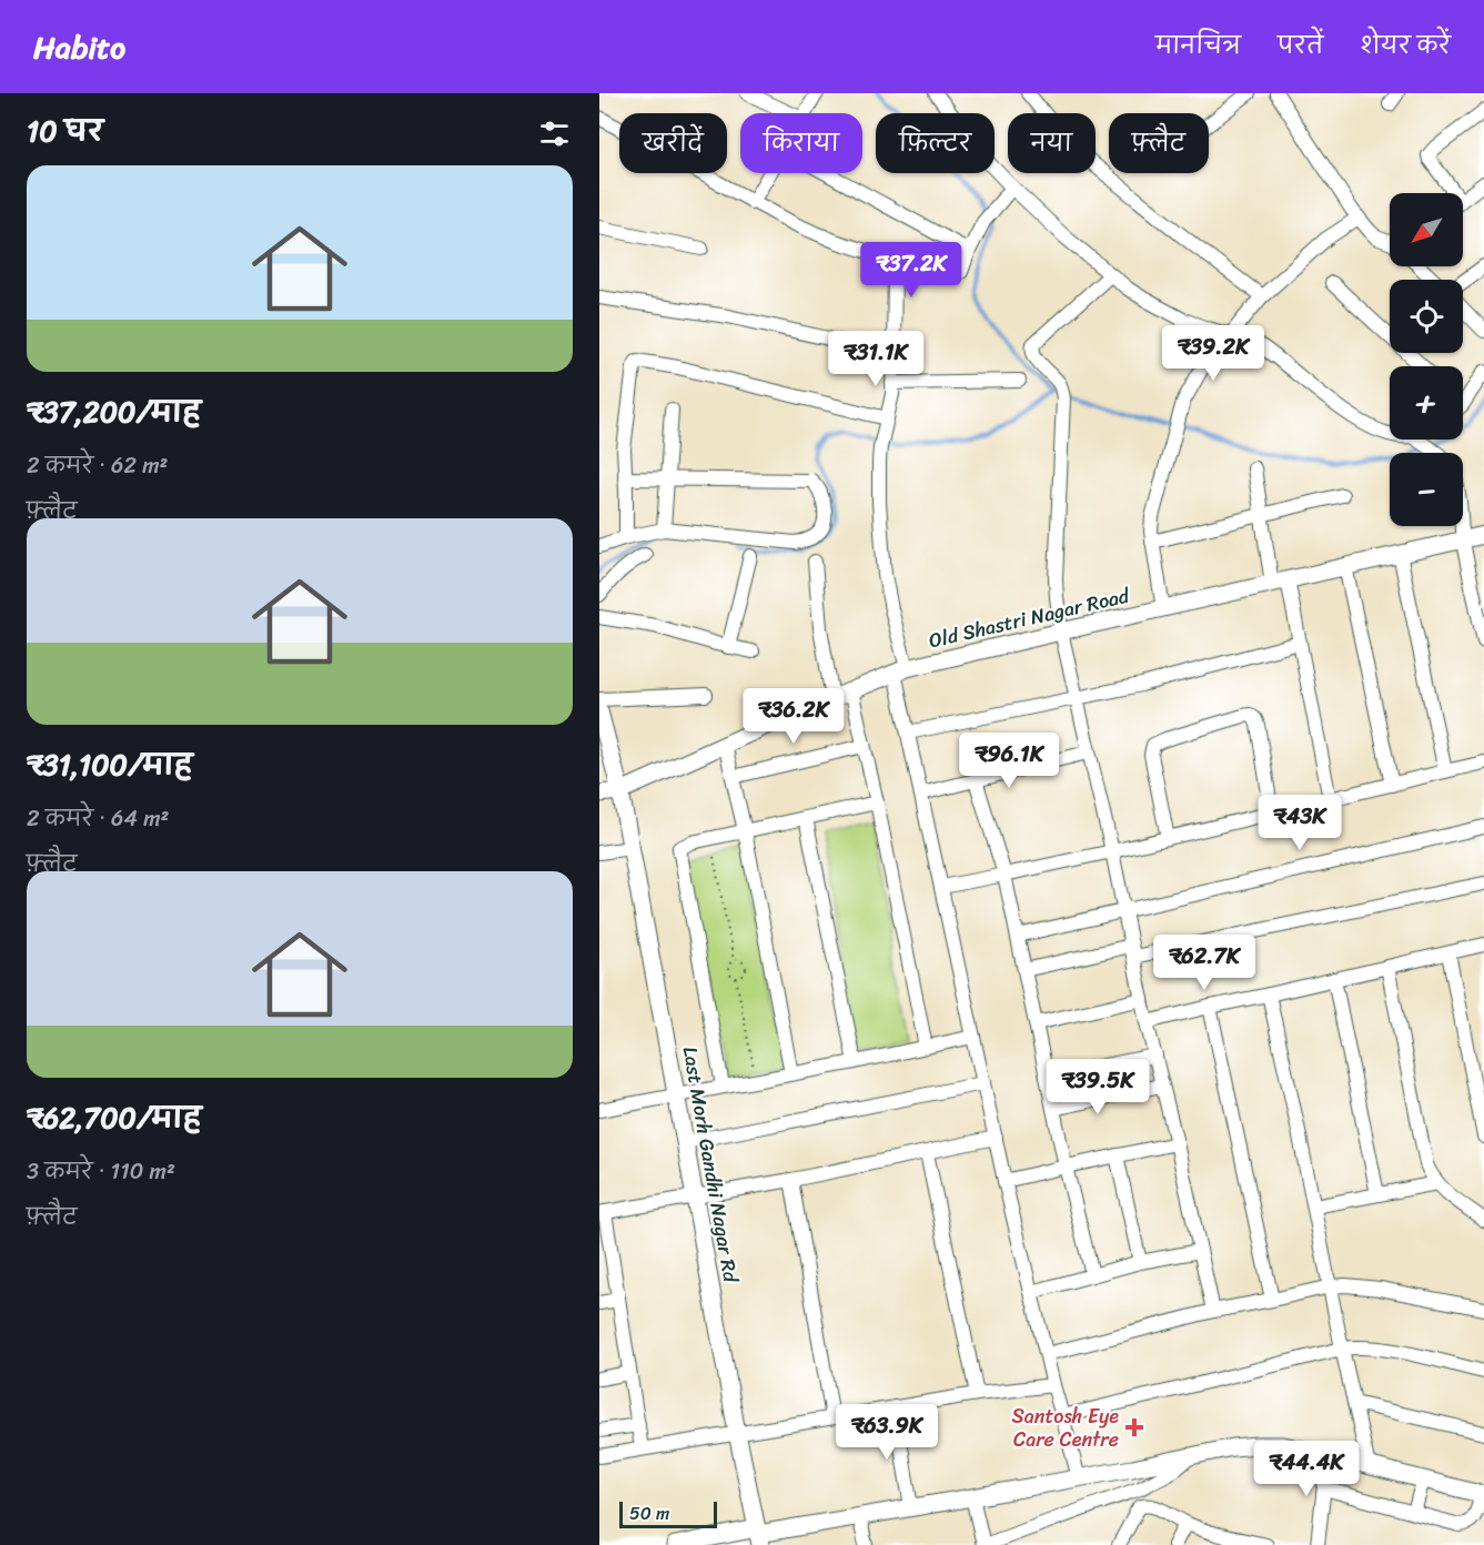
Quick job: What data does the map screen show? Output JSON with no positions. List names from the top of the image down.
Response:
{
  "streets": {
    "street": ["Old Shastri Nagar Road", "Last Morh Gandhi Nagar Rd"]
  },
  "crossings": [
    ["Old Shastri Nagar Road", "Last Morh Gandhi Nagar Rd"]
  ],
  "places": {
    "health": ["Santosh Eye Care Centre"]
  },
  "scale_bar": "50 m",
  "north": "bottom left",
  "page": {
    "header": "Habito",
    "nav": ["मानचित्र", "परतें", "शेयर करें"],
    "heading": "10 घर",
    "chip": [
      "खरीदें",
      "किराया",
      "फ़िल्टर",
      "नया",
      "फ़्लैट"
    ],
    "list": [
      {
        "name": "₹37,200/माह",
        "note": "2 कमरे · 62 m² · फ़्लैट"
      },
      {
        "name": "₹31,100/माह",
        "note": "2 कमरे · 64 m² · फ़्लैट"
      },
      {
        "name": "₹62,700/माह",
        "note": "3 कमरे · 110 m² · फ़्लैट"
      }
    ],
    "map_buttons": ["+", "−"],
    "price": [
      "₹37.2K",
      "₹39.2K",
      "₹31.1K",
      "₹36.2K",
      "₹96.1K",
      "₹43K",
      "₹62.7K",
      "₹39.5K",
      "₹63.9K",
      "₹44.4K"
    ],
    "scale": "50 m"
  }
}
